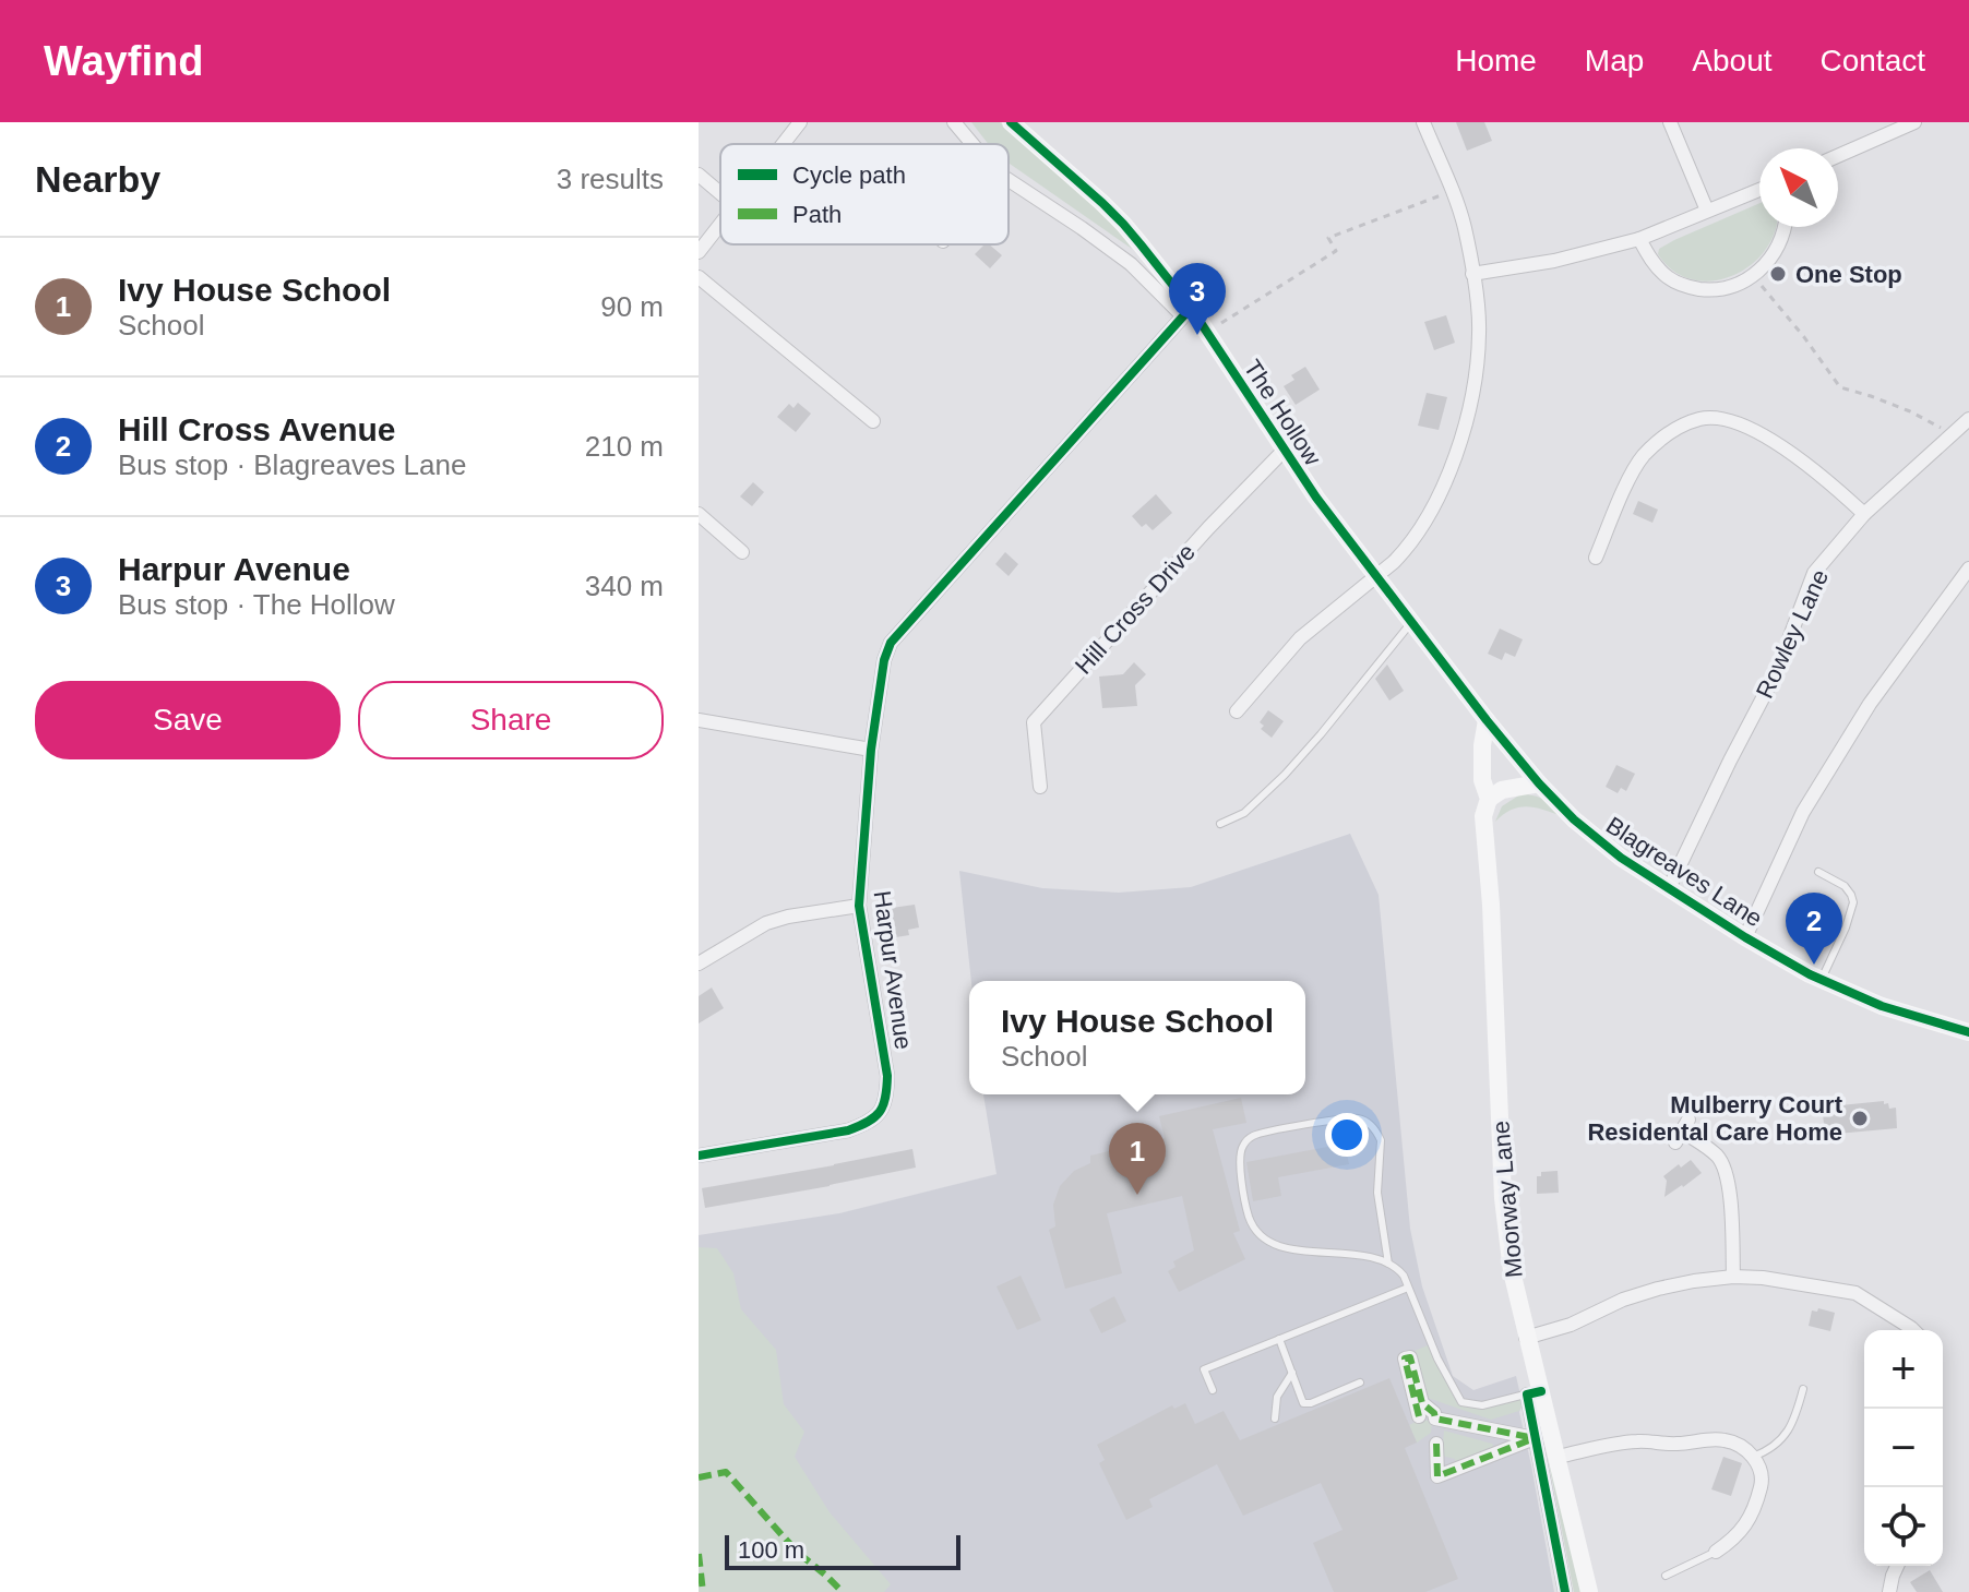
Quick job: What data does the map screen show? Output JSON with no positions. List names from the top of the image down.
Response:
{
  "streets": {
    "street": [
      "The Hollow",
      "Hill Cross Drive",
      "Rowley Lane",
      "Blagreaves Lane",
      "Harpur Avenue",
      "Moorway Lane"
    ]
  },
  "crossings": [
    ["The Hollow", "Hill Cross Drive"],
    ["The Hollow", "Blagreaves Lane"],
    ["The Hollow", "Harpur Avenue"],
    ["Rowley Lane", "Blagreaves Lane"],
    ["Blagreaves Lane", "Moorway Lane"]
  ],
  "places": ["One Stop", "Mulberry Court Residental Care Home"],
  "legend": ["Cycle path", "Path"],
  "scale_bar": "100 m",
  "north": "top left",
  "page": {
    "header": "Wayfind",
    "nav": [
      "Home",
      "Map",
      "About",
      "Contact"
    ],
    "heading": ["Nearby", "3 results"],
    "list": [
      {
        "mark": "1",
        "name": "Ivy House School",
        "note": "School",
        "value": "90 m"
      },
      {
        "mark": "2",
        "name": "Hill Cross Avenue",
        "note": "Bus stop · Blagreaves Lane",
        "value": "210 m"
      },
      {
        "mark": "3",
        "name": "Harpur Avenue",
        "note": "Bus stop · The Hollow",
        "value": "340 m"
      }
    ],
    "pins": ["3", "2", "1"],
    "buttons": ["Save", "Share"],
    "popup": ["Ivy House School", "School"],
    "map_buttons": ["+", "−"],
    "scale": "100 m"
  }
}
